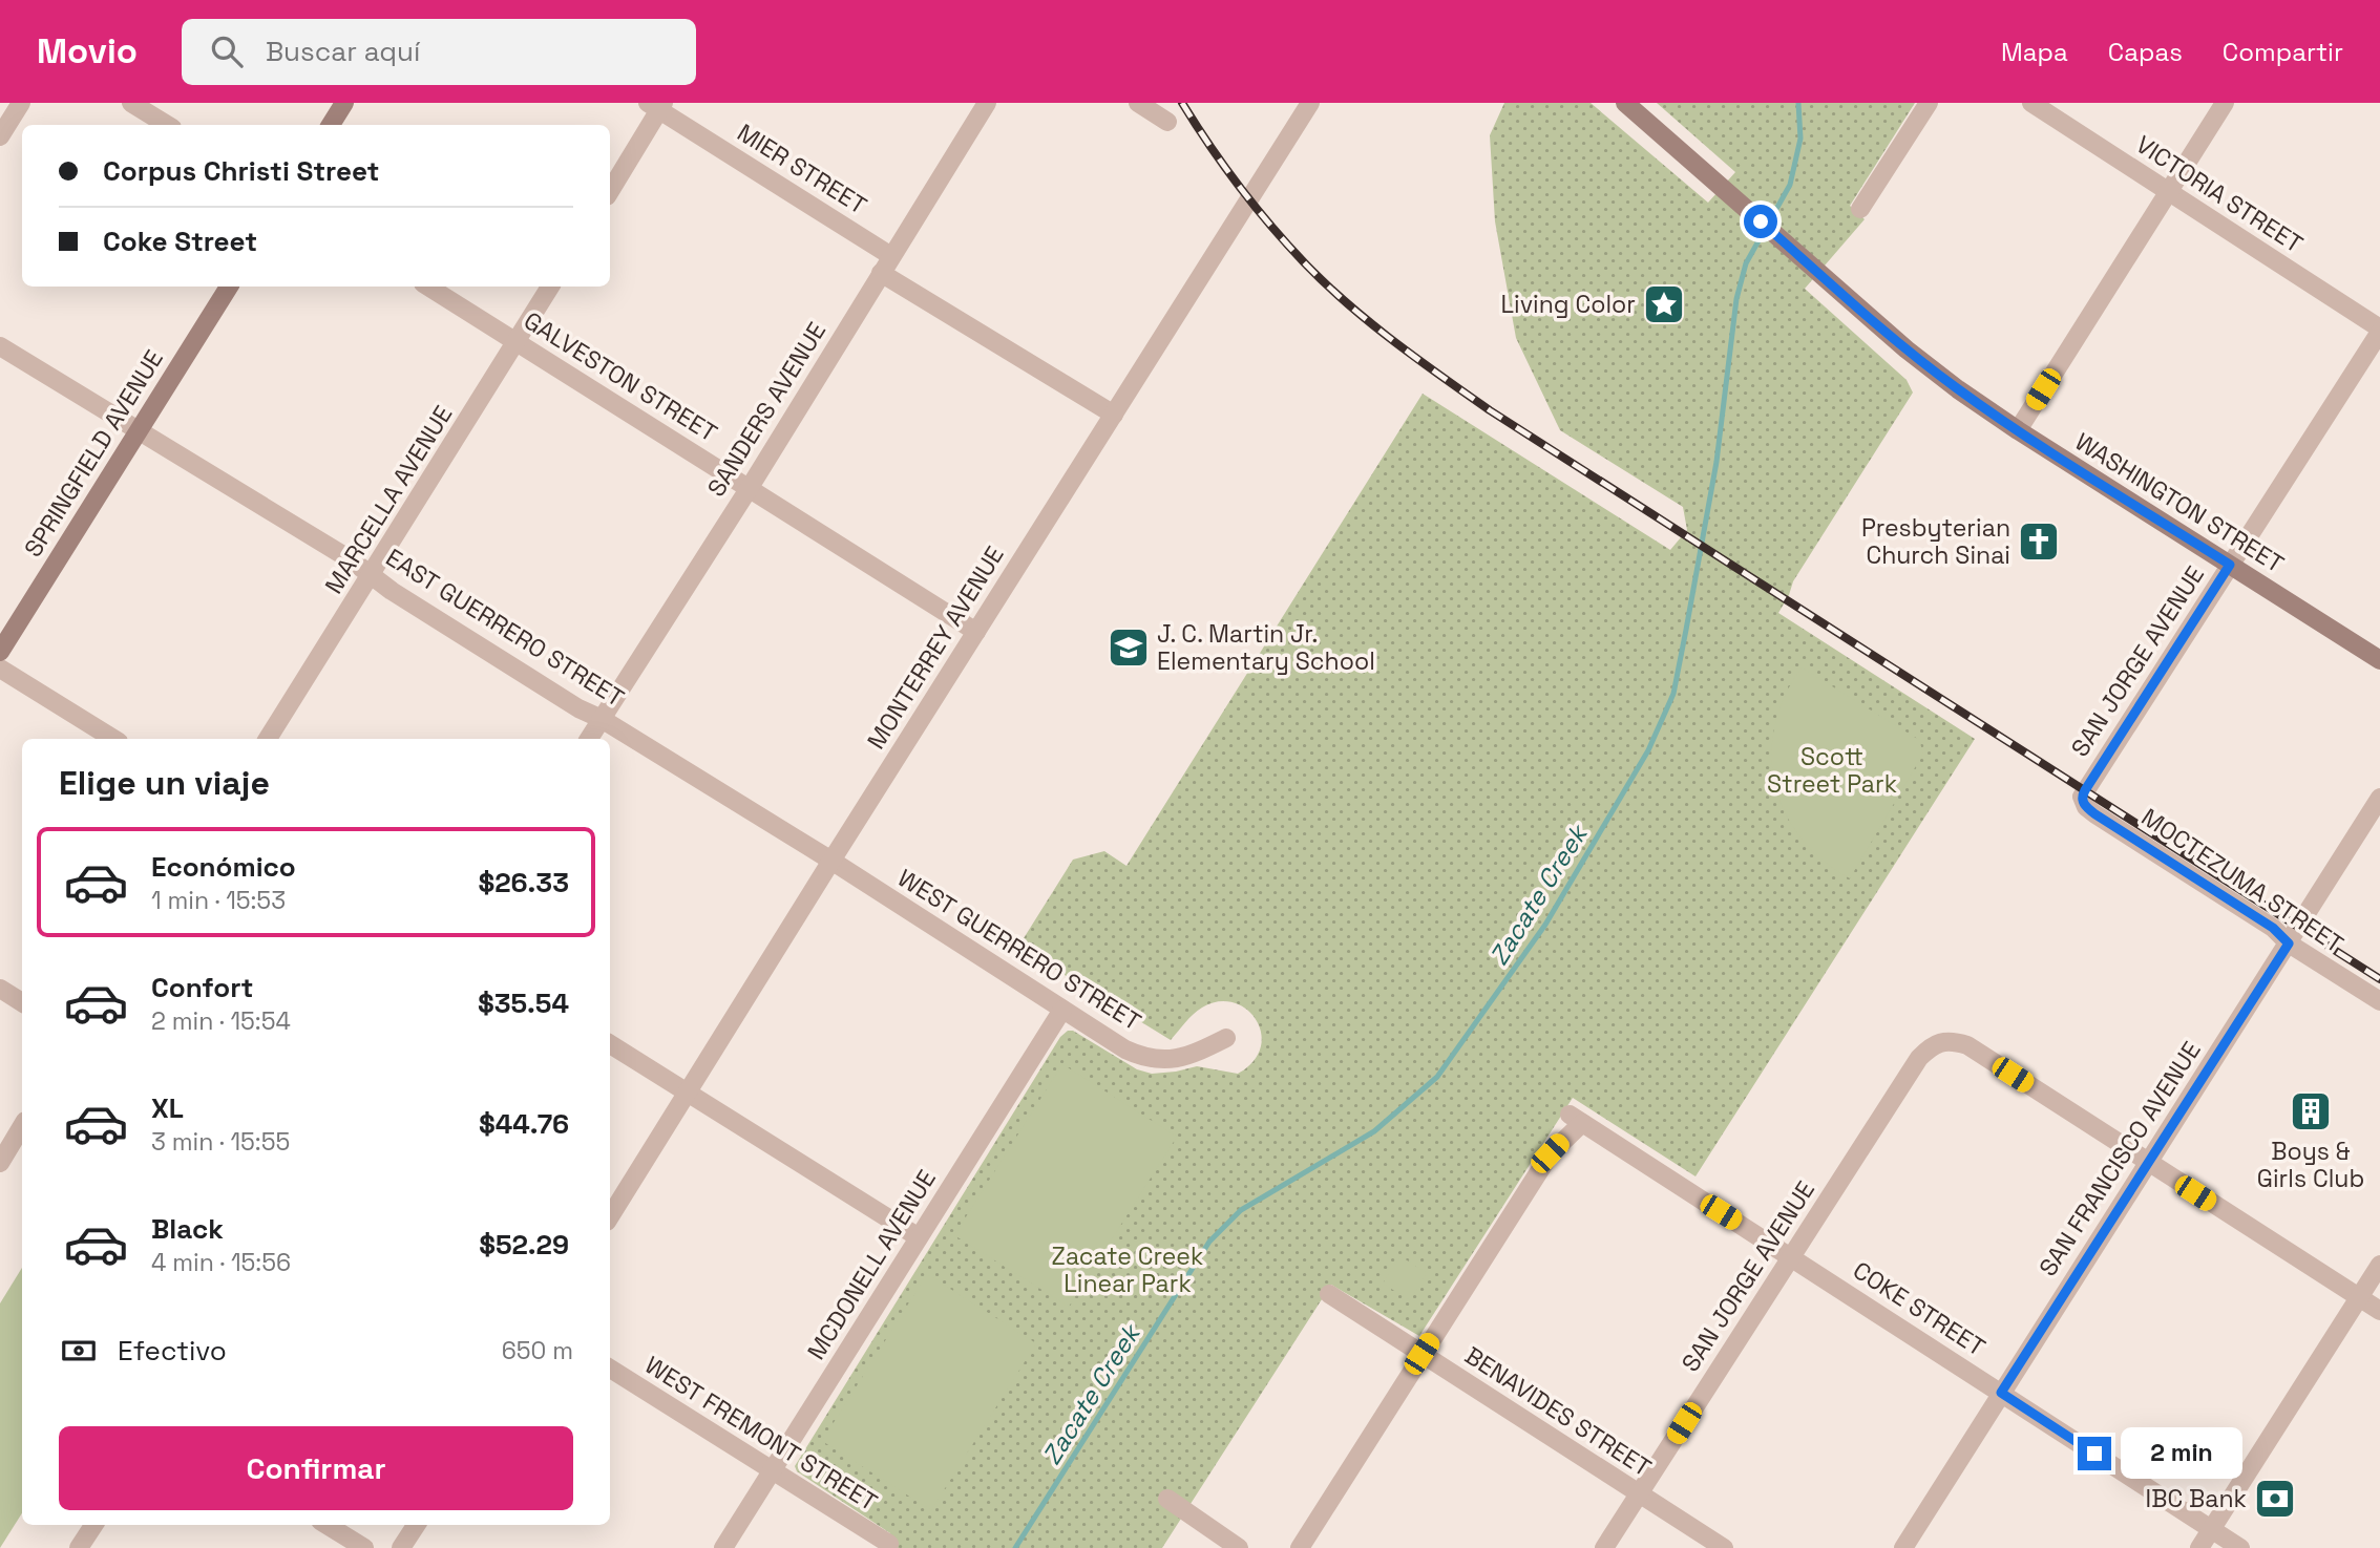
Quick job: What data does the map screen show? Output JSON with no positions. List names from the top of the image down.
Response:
{
  "streets": {
    "main road": ["SPRINGFIELD AVENUE", "WASHINGTON STREET"],
    "street": [
      "MIER STREET",
      "VICTORIA STREET",
      "GALVESTON STREET",
      "SANDERS AVENUE",
      "MARCELLA AVENUE",
      "EAST GUERRERO STREET",
      "MONTERREY AVENUE",
      "SAN JORGE AVENUE",
      "MOCTEZUMA STREET",
      "WEST GUERRERO STREET",
      "SAN FRANCISCO AVENUE",
      "MCDONELL AVENUE",
      "COKE STREET",
      "BENAVIDES STREET",
      "WEST FREMONT STREET"
    ]
  },
  "crossings": [
    ["MIER STREET", "SANDERS AVENUE"],
    ["VICTORIA STREET", "SAN JORGE AVENUE"],
    ["GALVESTON STREET", "SANDERS AVENUE"],
    ["GALVESTON STREET", "MARCELLA AVENUE"],
    ["GALVESTON STREET", "MONTERREY AVENUE"],
    ["SANDERS AVENUE", "EAST GUERRERO STREET"],
    ["SPRINGFIELD AVENUE", "EAST GUERRERO STREET"],
    ["MARCELLA AVENUE", "EAST GUERRERO STREET"],
    ["WASHINGTON STREET", "SAN JORGE AVENUE"],
    ["EAST GUERRERO STREET", "MONTERREY AVENUE"],
    ["EAST GUERRERO STREET", "WEST GUERRERO STREET"],
    ["MONTERREY AVENUE", "WEST GUERRERO STREET"],
    ["SAN JORGE AVENUE", "MOCTEZUMA STREET"],
    ["SAN JORGE AVENUE", "SAN FRANCISCO AVENUE"],
    ["SAN JORGE AVENUE", "COKE STREET"],
    ["SAN JORGE AVENUE", "BENAVIDES STREET"],
    ["MOCTEZUMA STREET", "SAN FRANCISCO AVENUE"],
    ["WEST GUERRERO STREET", "MCDONELL AVENUE"],
    ["SAN FRANCISCO AVENUE", "COKE STREET"],
    ["MCDONELL AVENUE", "WEST FREMONT STREET"],
    ["COKE STREET", "BENAVIDES STREET"]
  ],
  "water": ["Zacate Creek"],
  "parks": ["Scott Street Park", "Zacate Creek Linear Park"],
  "places": {
    "place": ["Living Color"],
    "church": ["Presbyterian Church Sinai"],
    "school or university": ["J. C. Martin Jr. Elementary School"],
    "building": ["Boys & Girls Club"],
    "bank": ["IBC Bank"]
  },
  "page": {
    "header": "Movio",
    "search": "Buscar aquí",
    "nav": ["Mapa", "Capas", "Compartir"],
    "banner": ["Corpus Christi Street", "Coke Street"],
    "heading": "Elige un viaje",
    "list": [
      {
        "name": "Económico",
        "note": "1 min · 15:53",
        "value": "$26.33"
      },
      {
        "name": "Confort",
        "note": "2 min · 15:54",
        "value": "$35.54"
      },
      {
        "name": "XL",
        "note": "3 min · 15:55",
        "value": "$44.76"
      },
      {
        "name": "Black",
        "note": "4 min · 15:56",
        "value": "$52.29"
      }
    ],
    "pay": ["Efectivo", "650 m"],
    "buttons": "Confirmar",
    "bubble": "2 min"
  }
}
